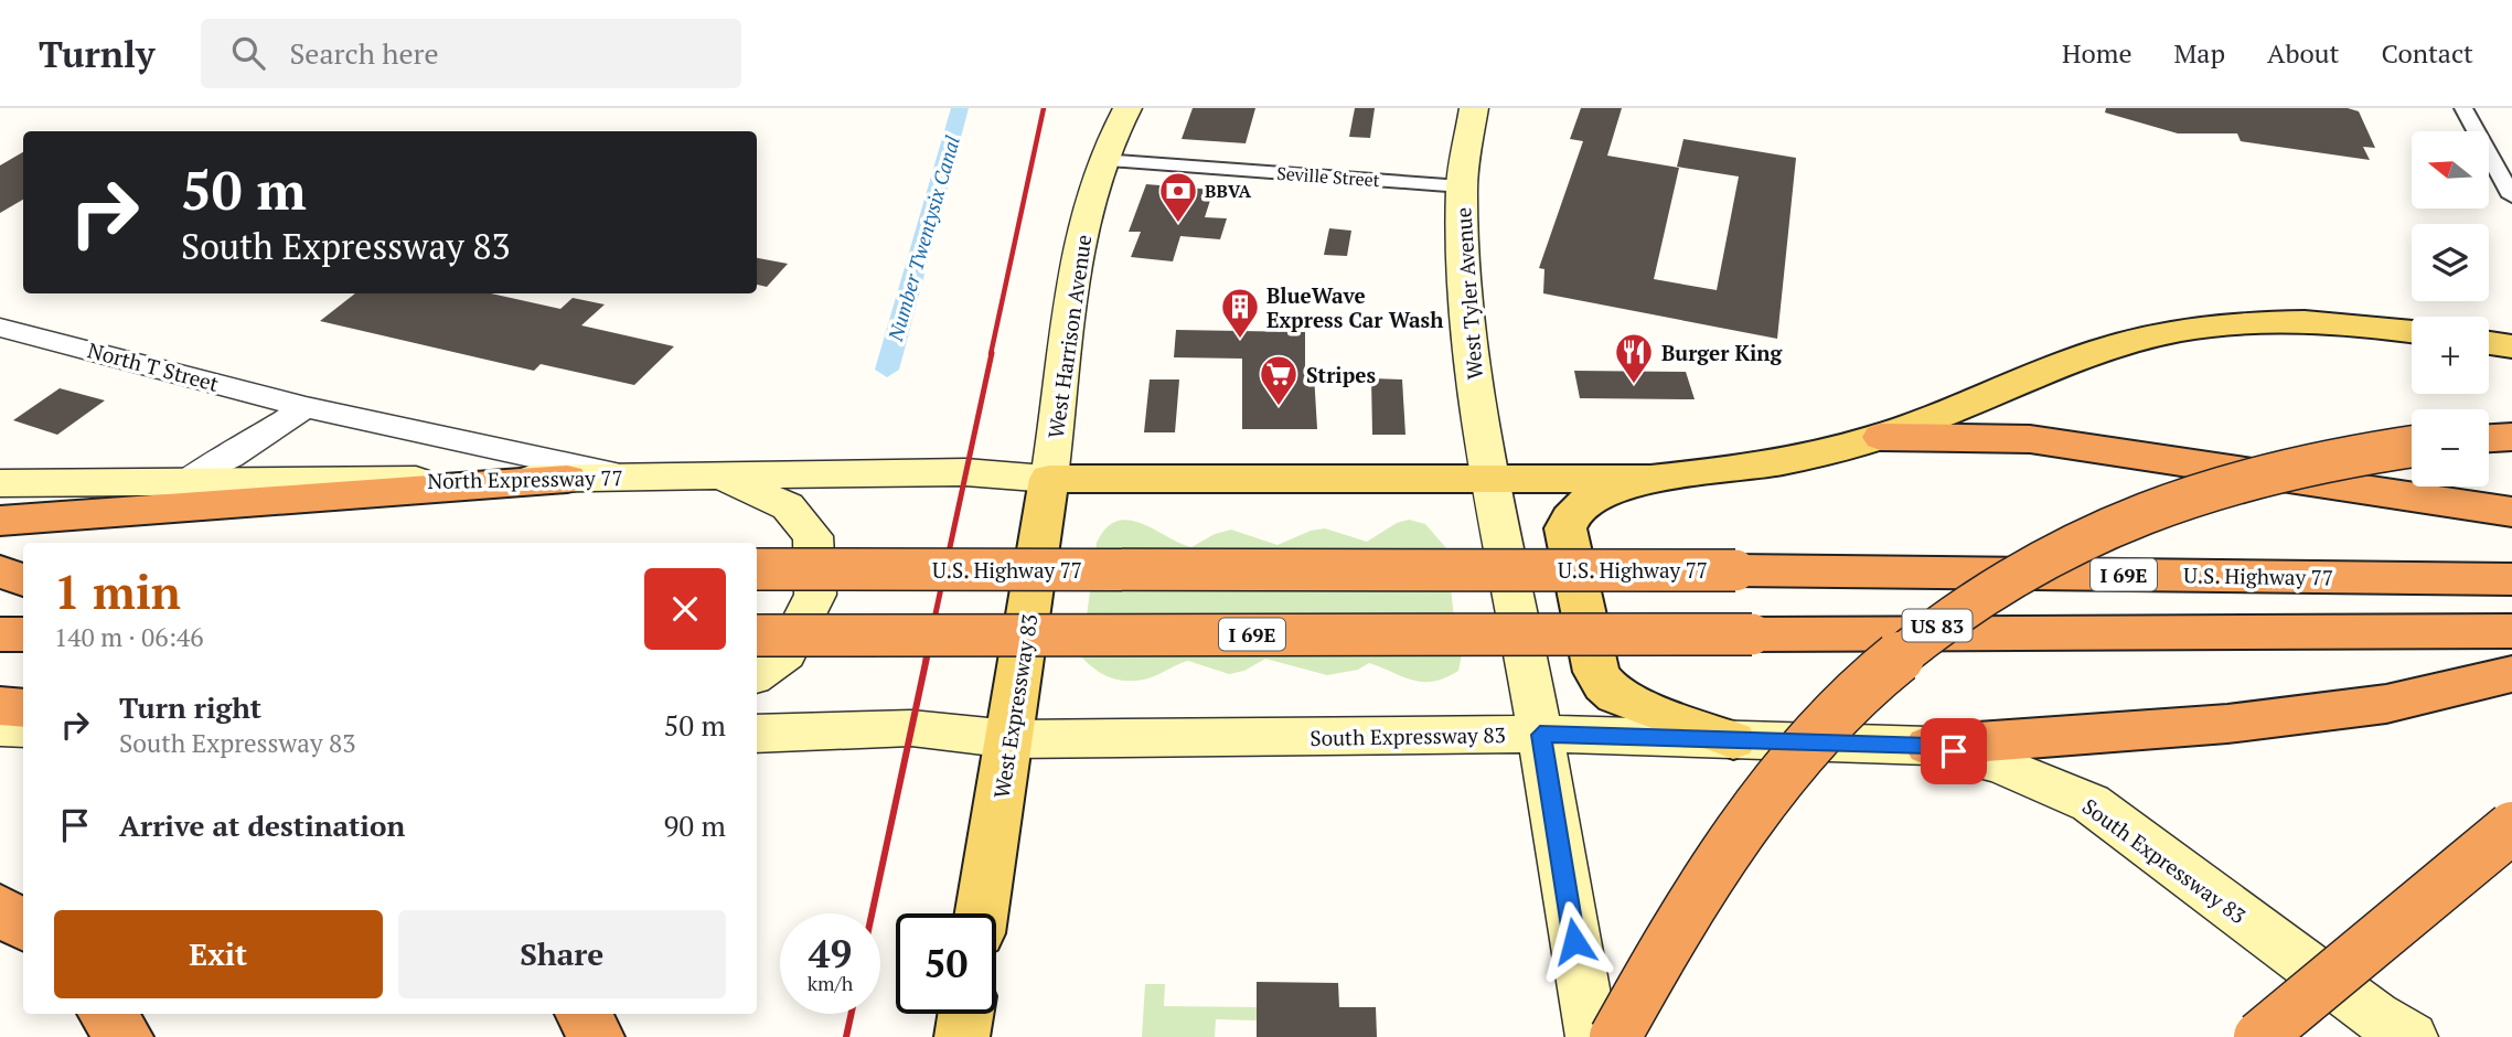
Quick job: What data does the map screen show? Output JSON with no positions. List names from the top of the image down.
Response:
{
  "streets": {
    "highway": ["U.S. Highway 77", "I 69E", "US 83"],
    "main road": [
      "West Tyler Avenue",
      "West Harrison Avenue",
      "North Expressway 77",
      "West Expressway 83",
      "South Expressway 83"
    ],
    "street": ["Seville Street", "North T Street"]
  },
  "crossings": [
    ["Seville Street", "West Tyler Avenue"],
    ["Seville Street", "West Harrison Avenue"],
    ["West Tyler Avenue", "South Expressway 83"],
    ["West Harrison Avenue", "North Expressway 77"],
    ["West Harrison Avenue", "West Expressway 83"],
    ["North T Street", "North Expressway 77"],
    ["North Expressway 77", "West Expressway 83"],
    ["West Expressway 83", "South Expressway 83"]
  ],
  "water": ["Number Twentysix Canal"],
  "places": {
    "bank": ["BBVA"],
    "building": ["BlueWave Express Car Wash"],
    "restaurant": ["Burger King"],
    "supermarket": ["Stripes"]
  },
  "north": "left",
  "page": {
    "header": "Turnly",
    "search": "Search here",
    "nav": [
      "Home",
      "Map",
      "About",
      "Contact"
    ],
    "map_buttons": ["+", "−"],
    "turn": ["50 m", "South Expressway 83"],
    "heading": ["1 min", "140 m · 06:46"],
    "list": [
      {
        "name": "Turn right",
        "note": "South Expressway 83",
        "value": "50 m"
      },
      {
        "name": "Arrive at destination",
        "value": "90 m"
      }
    ],
    "buttons": ["Exit", "Share"],
    "speed": "49 km/h",
    "limit": "50"
  }
}
